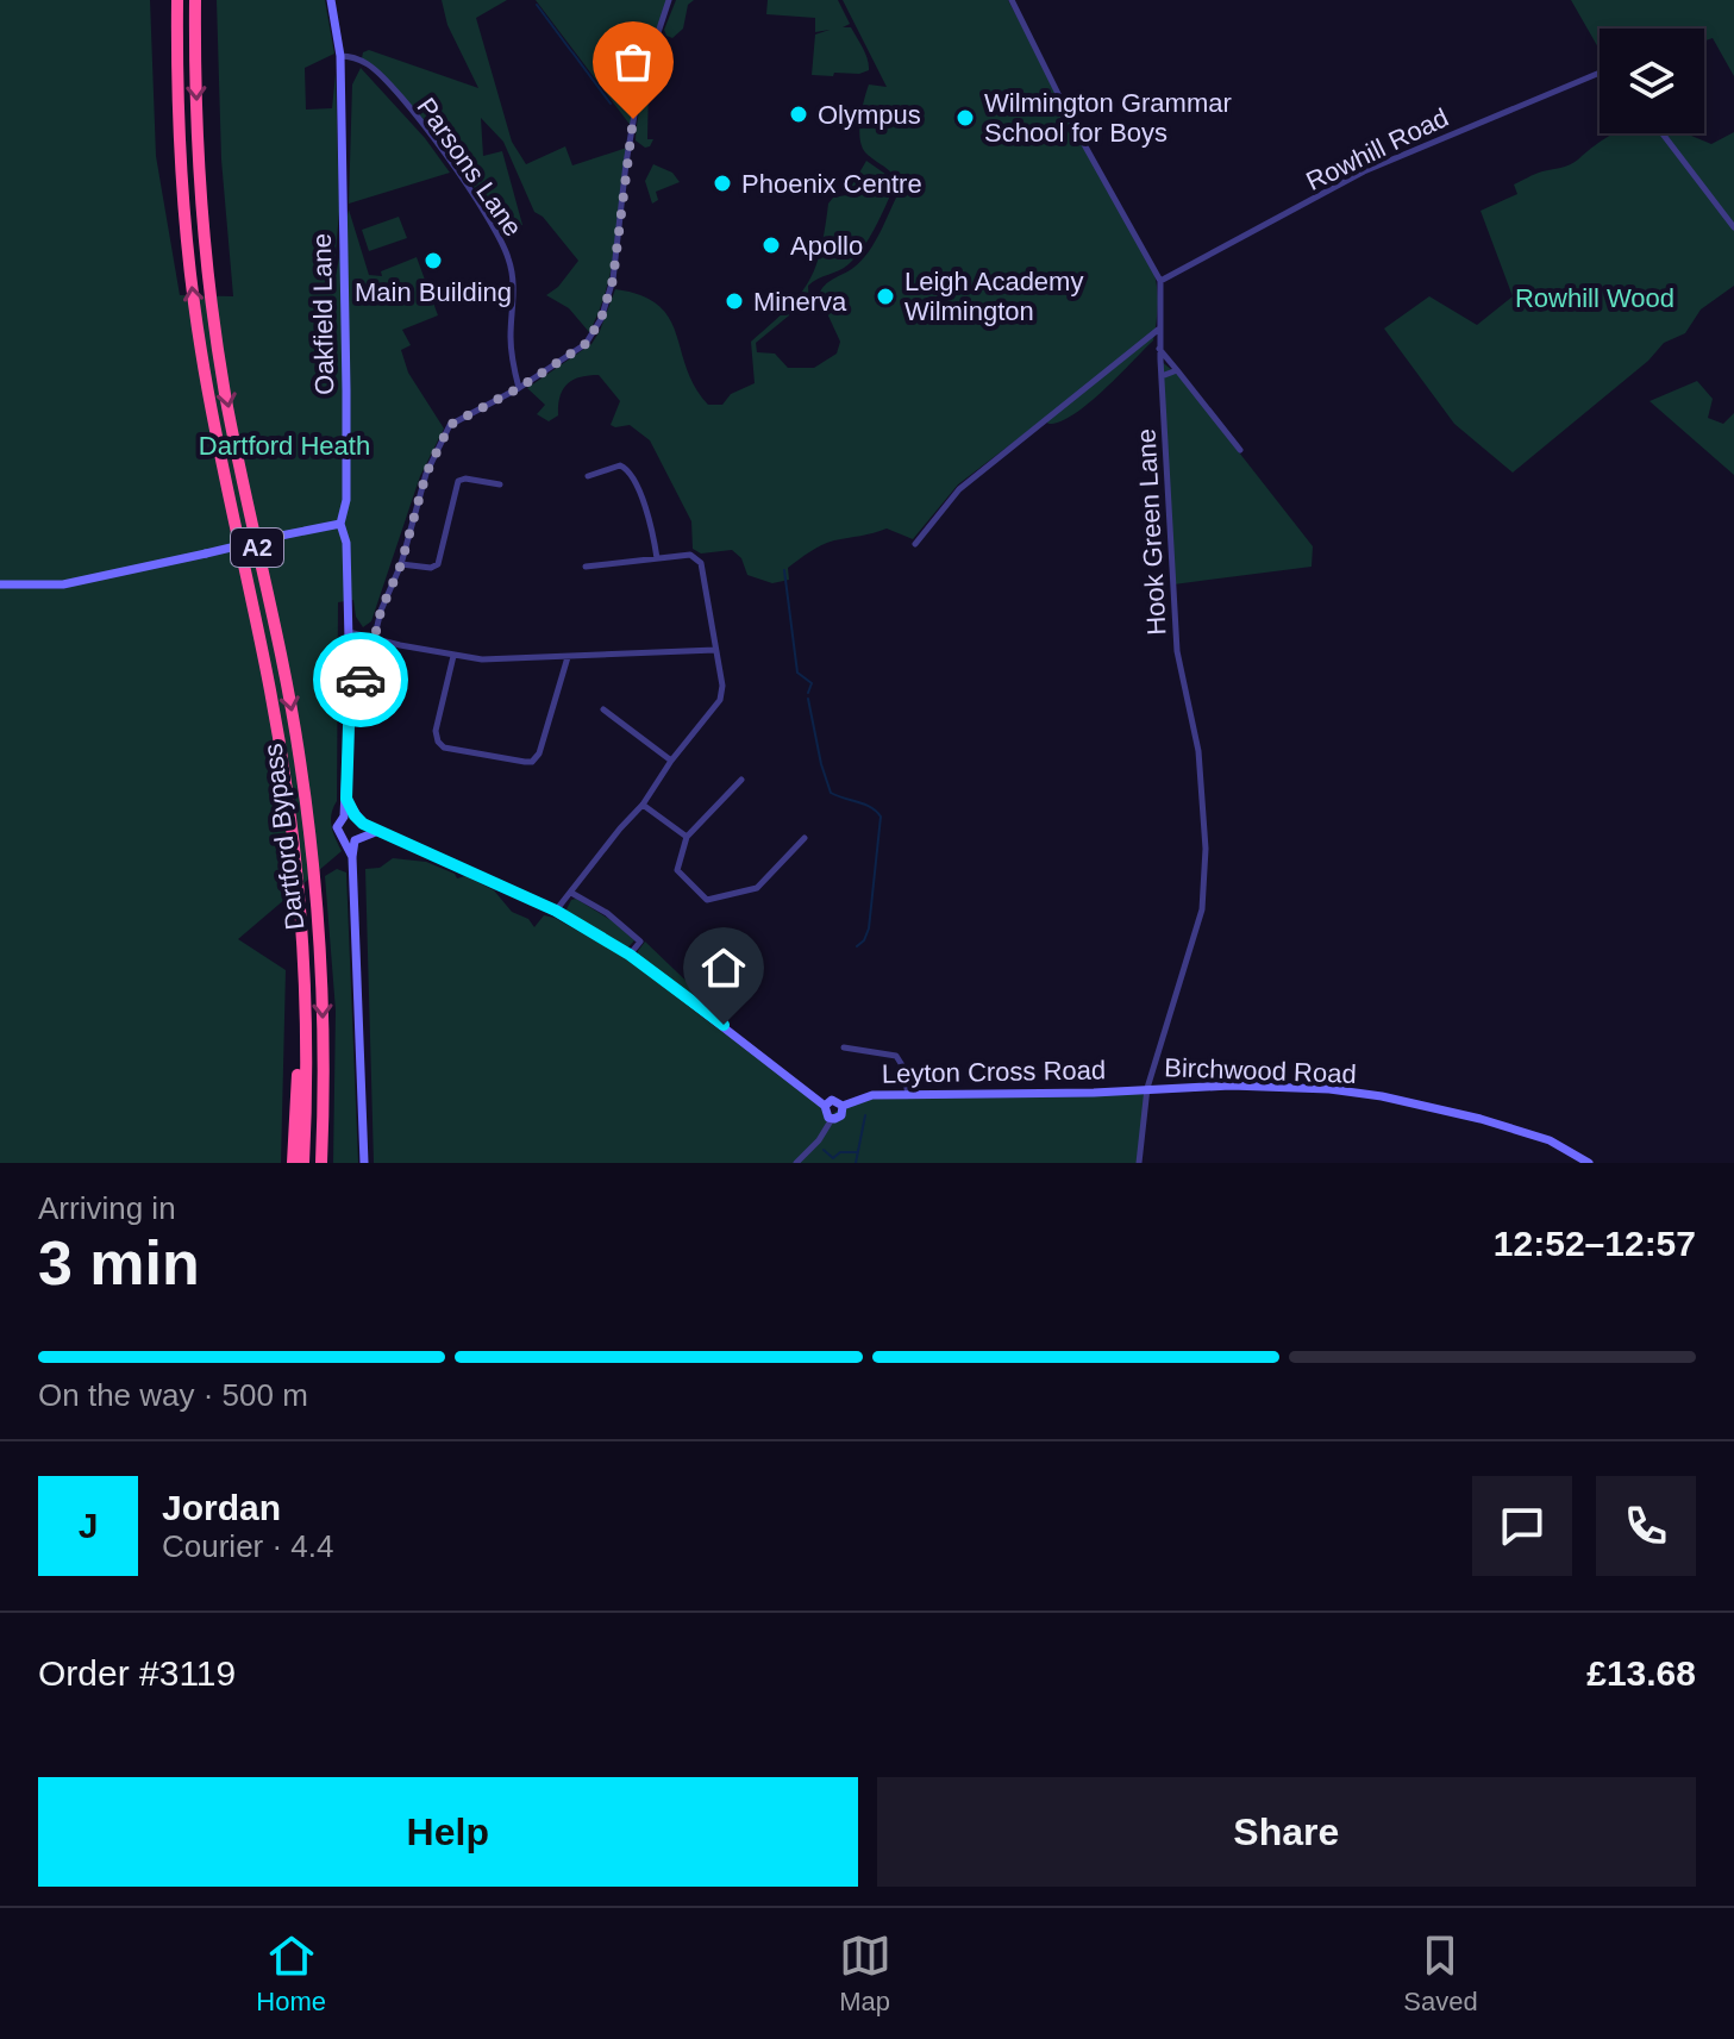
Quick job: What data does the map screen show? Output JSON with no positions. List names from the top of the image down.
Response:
{
  "streets": {
    "highway": ["A2", "Dartford Bypass"],
    "street": [
      "Rowhill Road",
      "Parsons Lane",
      "Oakfield Lane",
      "Hook Green Lane",
      "Birchwood Road",
      "Leyton Cross Road"
    ]
  },
  "crossings": [
    ["Rowhill Road", "Hook Green Lane"],
    ["Parsons Lane", "Oakfield Lane"],
    ["Hook Green Lane", "Birchwood Road"],
    ["Hook Green Lane", "Leyton Cross Road"],
    ["Birchwood Road", "Leyton Cross Road"]
  ],
  "parks": ["Rowhill Wood", "Dartford Heath"],
  "places": [
    "Olympus",
    "Wilmington Grammar School for Boys",
    "Phoenix Centre",
    "Apollo",
    "Main Building",
    "Leigh Academy Wilmington",
    "Minerva"
  ],
  "page": {
    "heading": ["3 min", "Arriving in", "12:52–12:57"],
    "panel": [
      "Jordan",
      "Courier · 4.4",
      "Order #3119",
      "£13.68"
    ],
    "bar": "On the way · 500 m",
    "round": "J",
    "buttons": ["Help", "Share"],
    "tabs": ["Home", "Map", "Saved"]
  }
}
